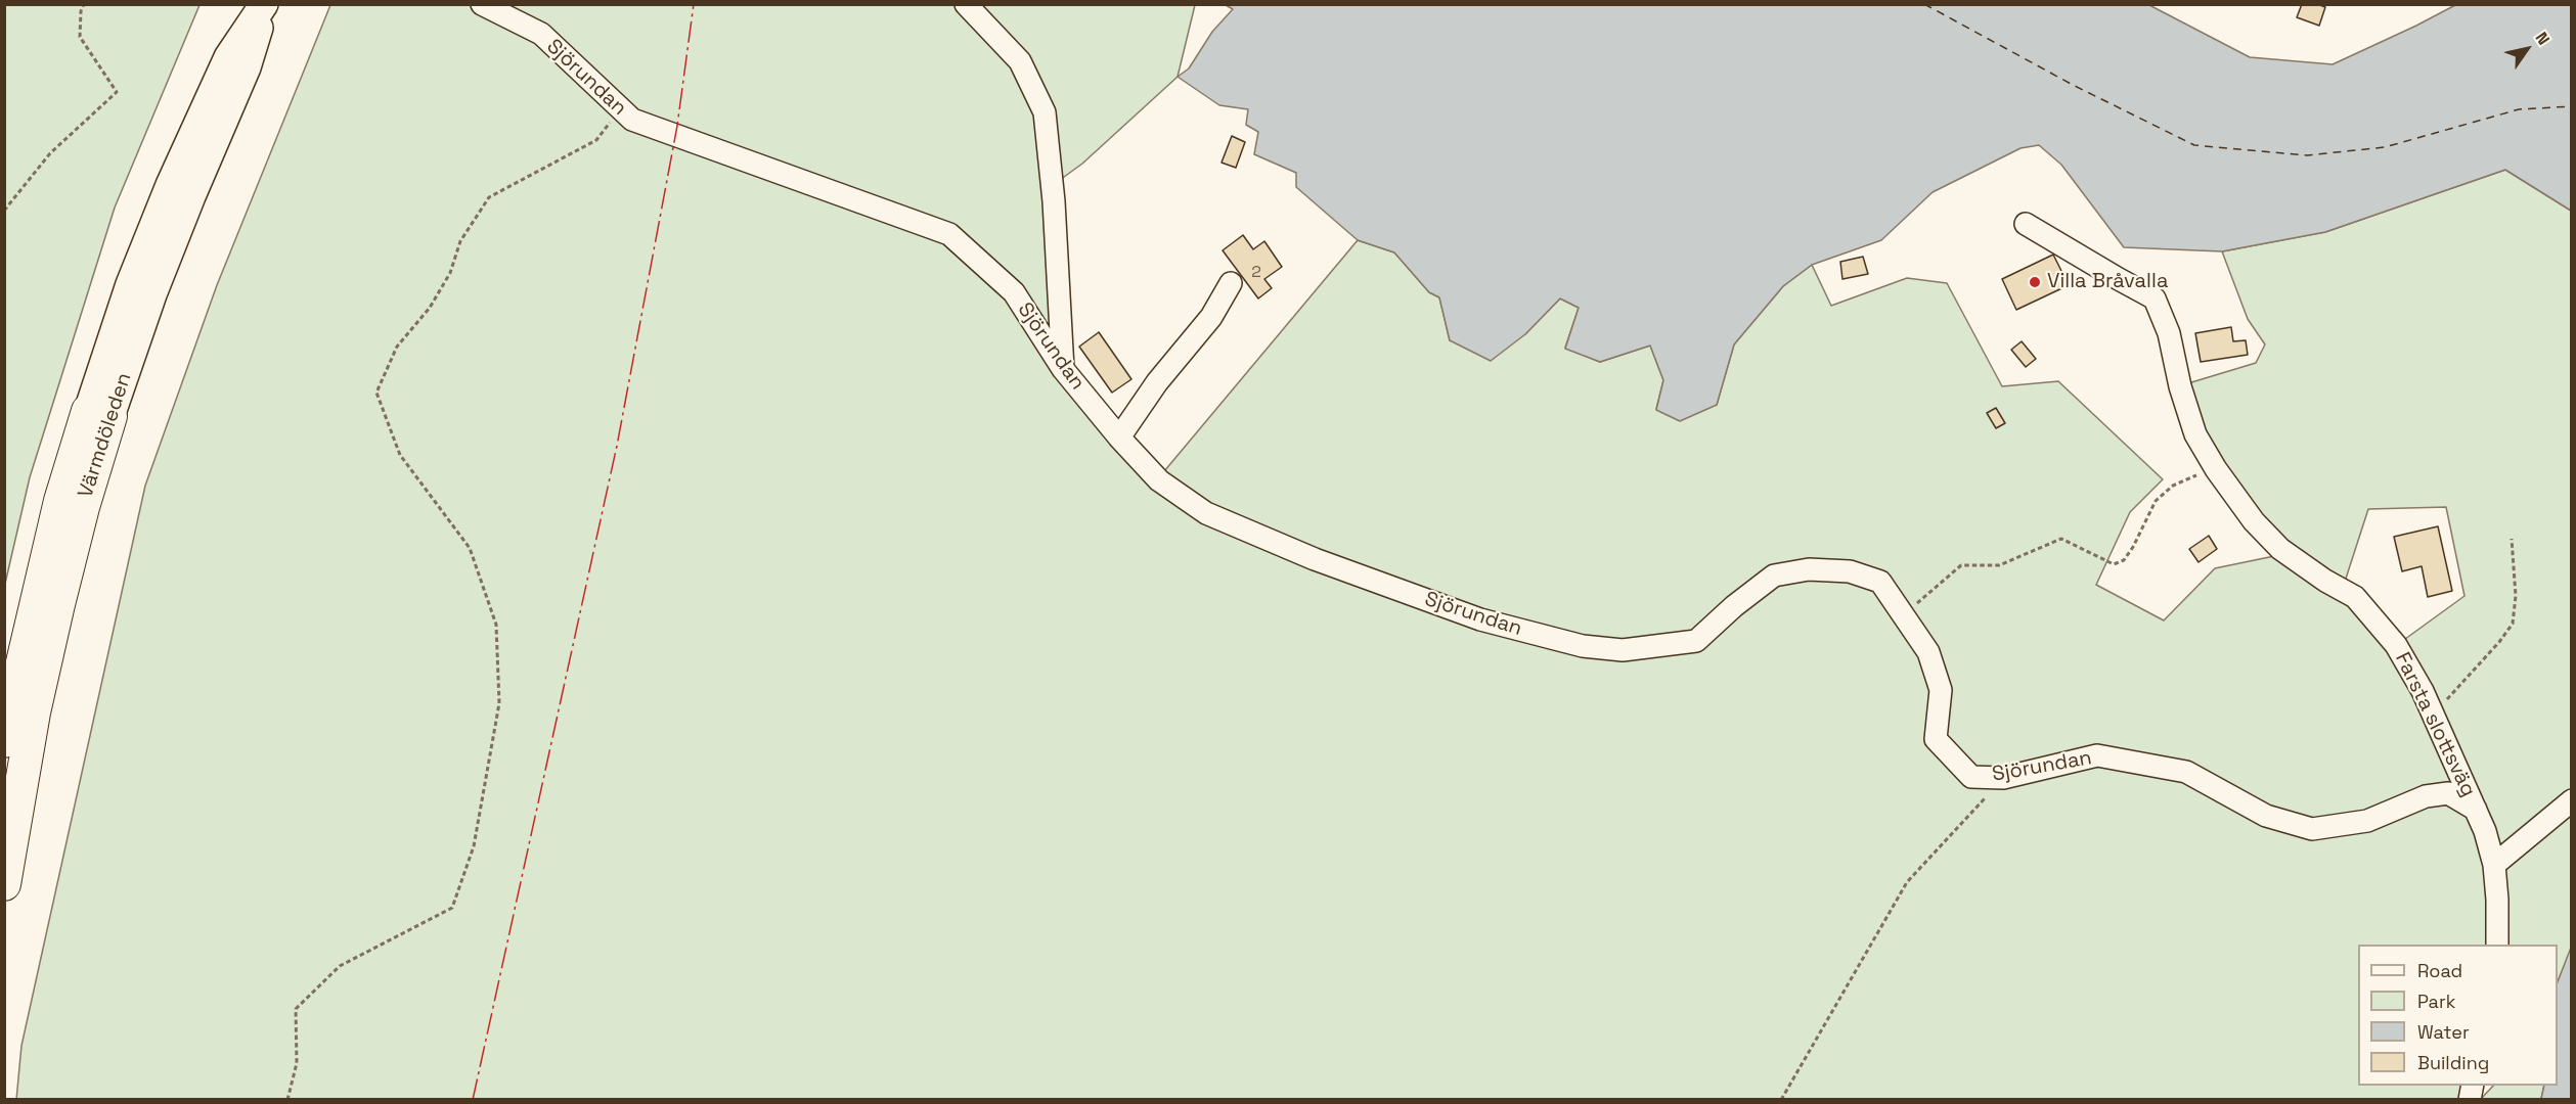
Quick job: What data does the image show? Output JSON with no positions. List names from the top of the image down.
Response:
{
  "streets": {
    "highway": ["Värmdöleden"],
    "street": ["Sjörundan", "Farsta slottsväg"]
  },
  "crossings": [
    ["Sjörundan", "Farsta slottsväg"]
  ],
  "places": ["Villa Bråvalla"],
  "house_numbers": ["2"],
  "legend": [
    "Road",
    "Park",
    "Water",
    "Building"
  ],
  "north": "top right"
}
